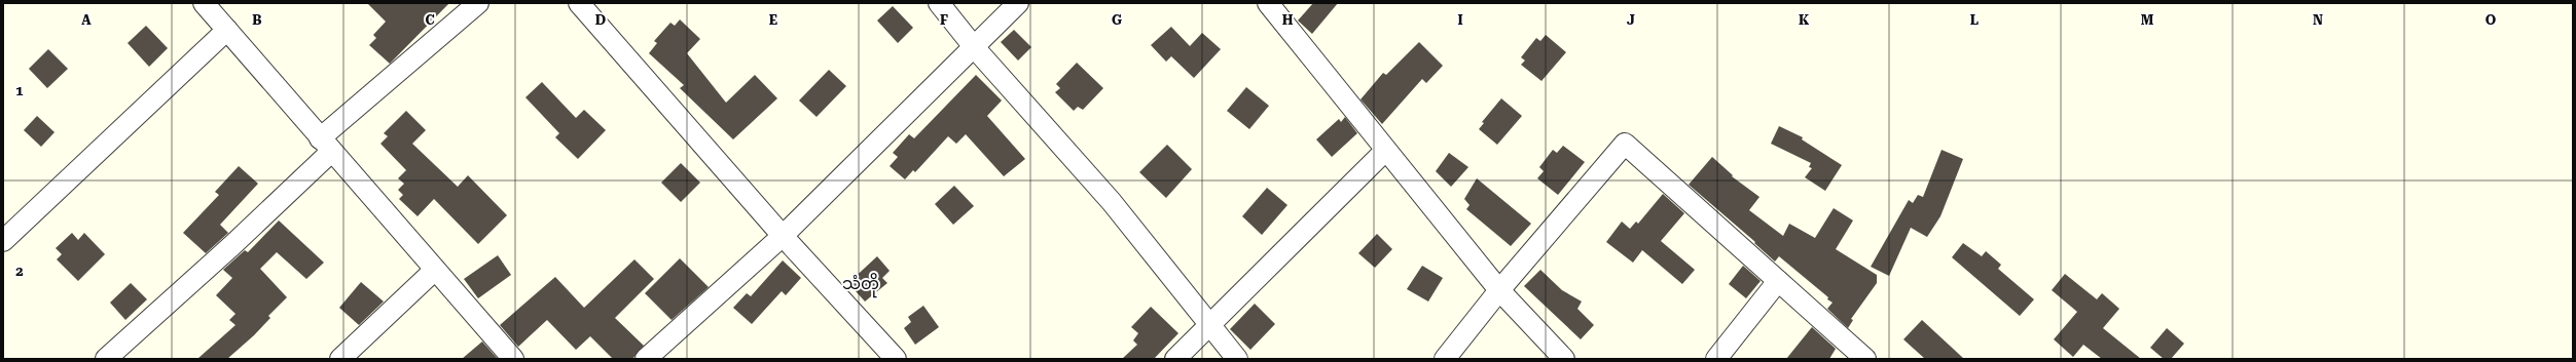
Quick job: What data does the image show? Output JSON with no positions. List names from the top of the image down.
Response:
{
  "districts": ["သံတို"],
  "grid": {
    "columns": [
      "A",
      "B",
      "C",
      "D",
      "E",
      "F",
      "G",
      "H",
      "I",
      "J",
      "K",
      "L",
      "M",
      "N",
      "O"
    ],
    "rows": ["1", "2"]
  }
}
